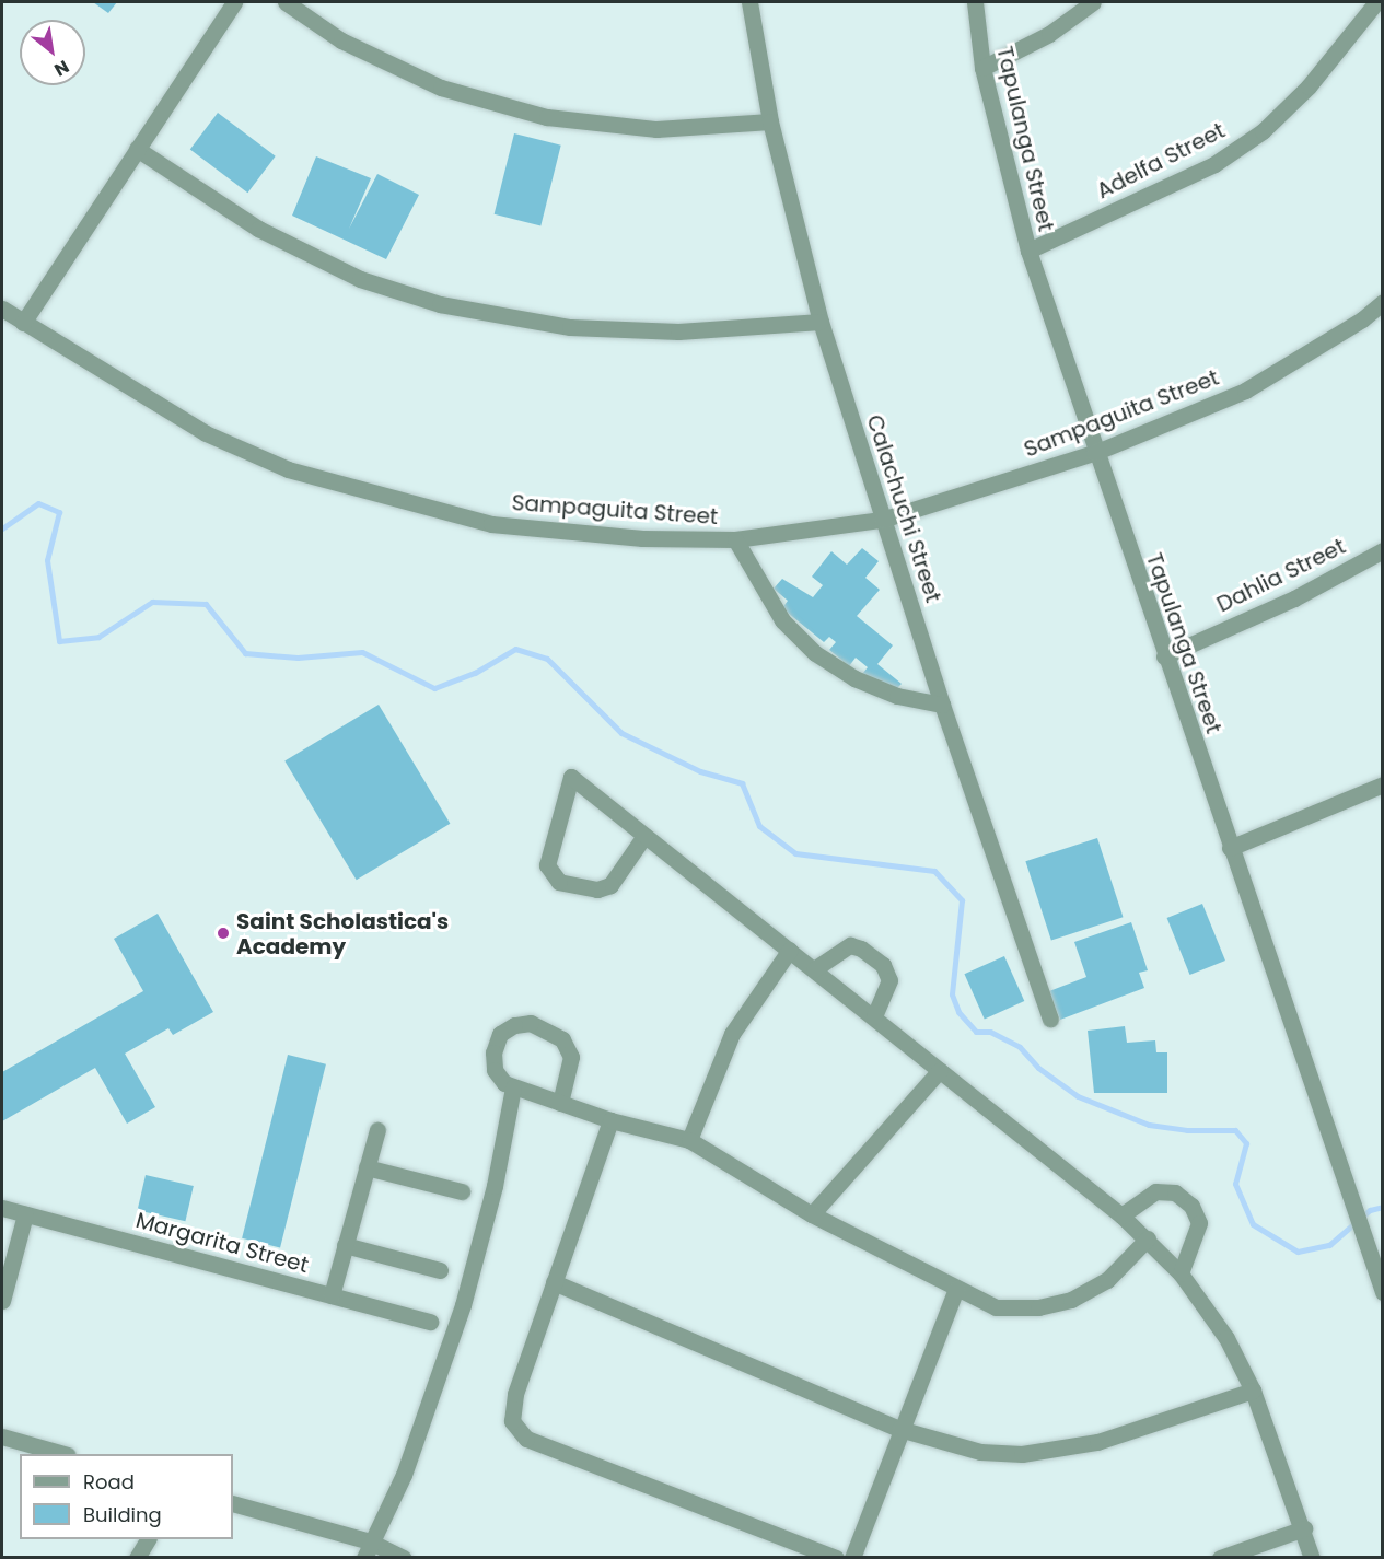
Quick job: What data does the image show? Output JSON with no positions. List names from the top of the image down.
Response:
{
  "streets": {
    "street": [
      "Tapulanga Street",
      "Adelfa Street",
      "Sampaguita Street",
      "Calachuchi Street",
      "Dahlia Street",
      "Margarita Street"
    ]
  },
  "crossings": [
    ["Tapulanga Street", "Adelfa Street"],
    ["Tapulanga Street", "Sampaguita Street"],
    ["Tapulanga Street", "Dahlia Street"],
    ["Sampaguita Street", "Calachuchi Street"]
  ],
  "places": ["Saint Scholastica's Academy"],
  "legend": ["Road", "Building"],
  "north": "bottom right"
}
